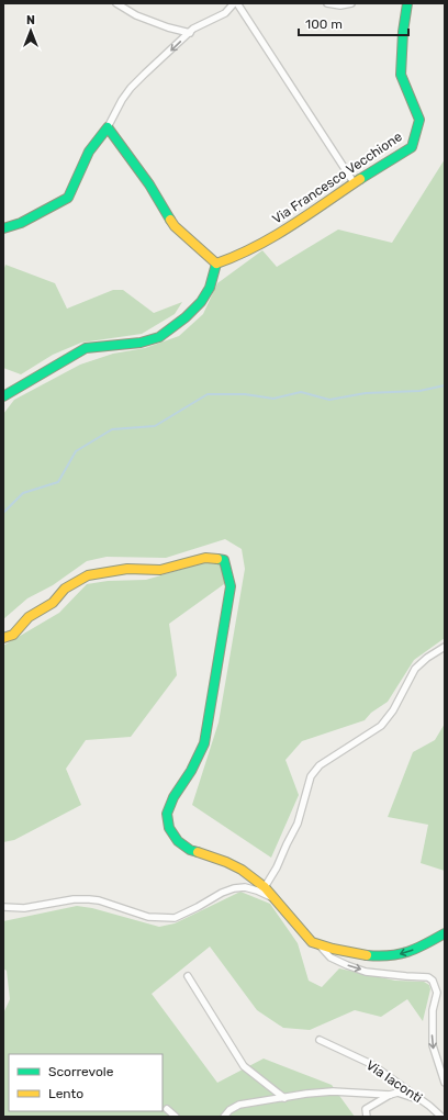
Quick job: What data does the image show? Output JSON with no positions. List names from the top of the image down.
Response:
{
  "streets": {
    "street": ["Via Francesco Vecchione", "Via Iaconti"]
  },
  "legend": ["Scorrevole", "Lento"],
  "scale_bar": "100 m",
  "north": "top"
}
